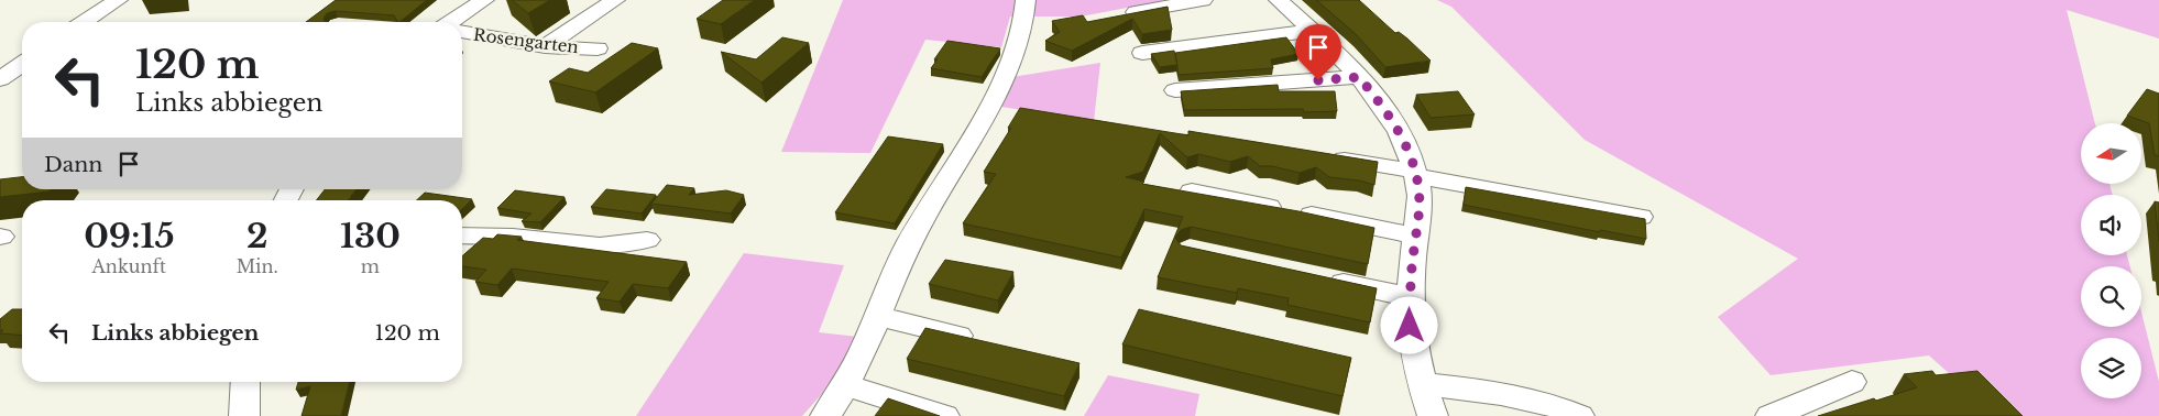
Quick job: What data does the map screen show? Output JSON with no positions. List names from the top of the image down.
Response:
{
  "streets": {
    "street": ["Rosengarten"]
  },
  "north": "left",
  "page": {
    "turn": ["120 m", "Links abbiegen"],
    "then": "Dann",
    "eta": [
      "09:15",
      "Ankunft",
      "2",
      "Min.",
      "130",
      "m"
    ],
    "list": [
      {
        "name": "Links abbiegen",
        "value": "120 m"
      }
    ]
  }
}
